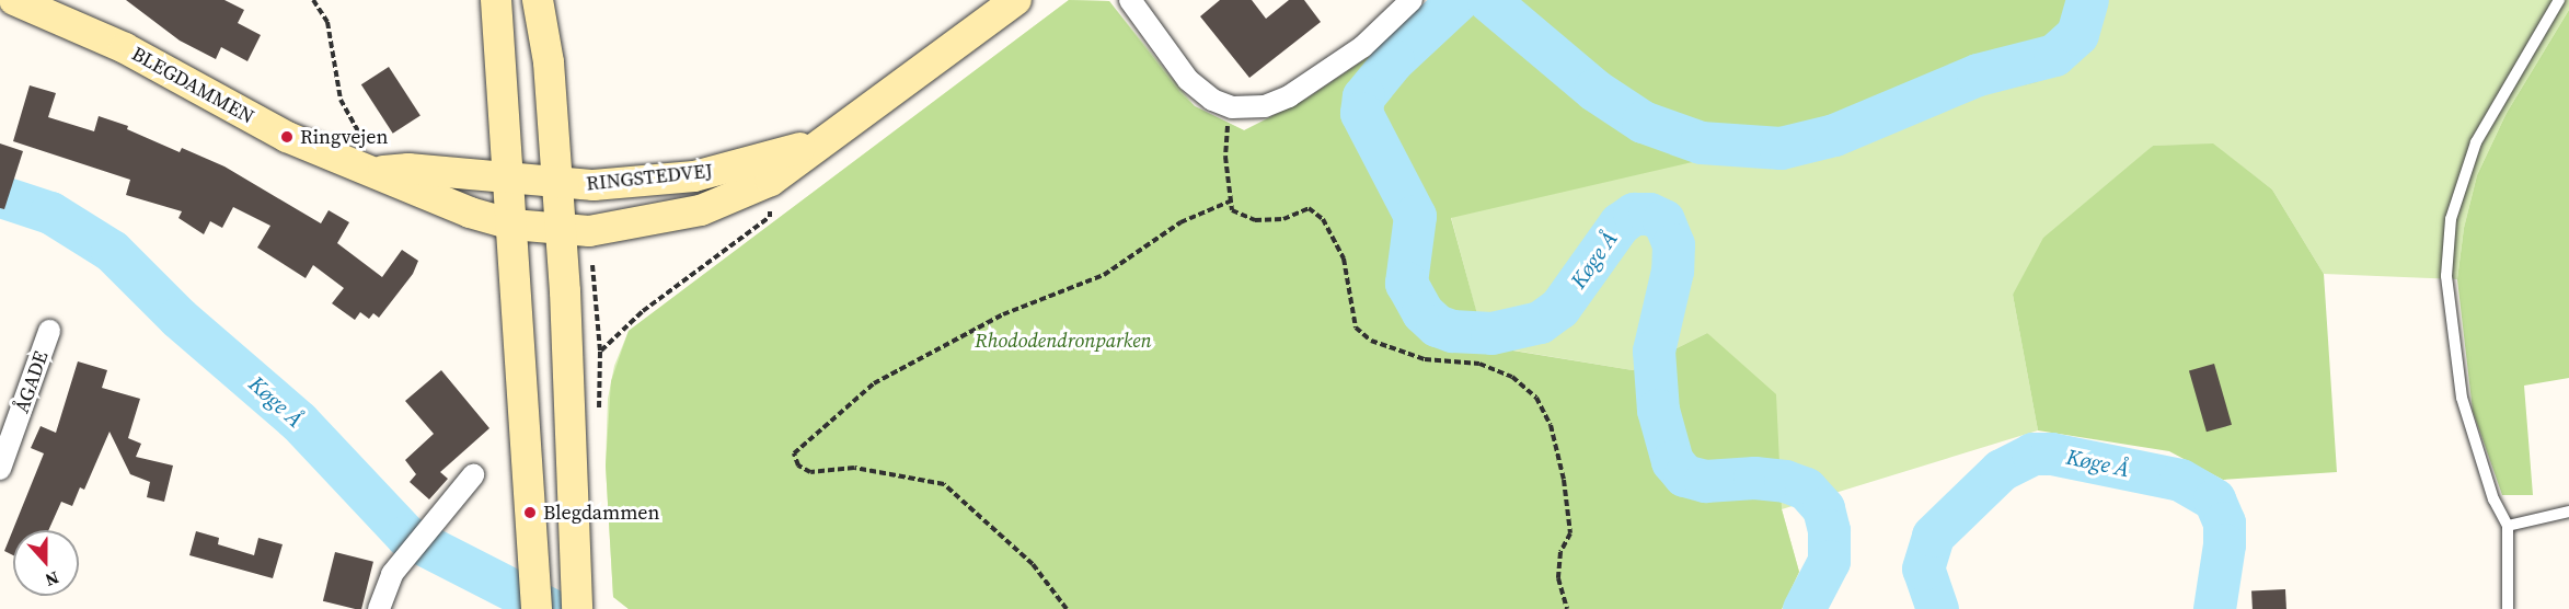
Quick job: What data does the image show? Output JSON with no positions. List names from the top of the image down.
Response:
{
  "streets": {
    "main road": ["BLEGDAMMEN", "RINGSTEDVEJ"],
    "street": ["ÅGADE"]
  },
  "crossings": [
    ["BLEGDAMMEN", "RINGSTEDVEJ"]
  ],
  "water": ["Køge Å"],
  "parks": ["Rhododendronparken"],
  "places": ["Ringvejen", "Blegdammen"],
  "north": "bottom"
}
